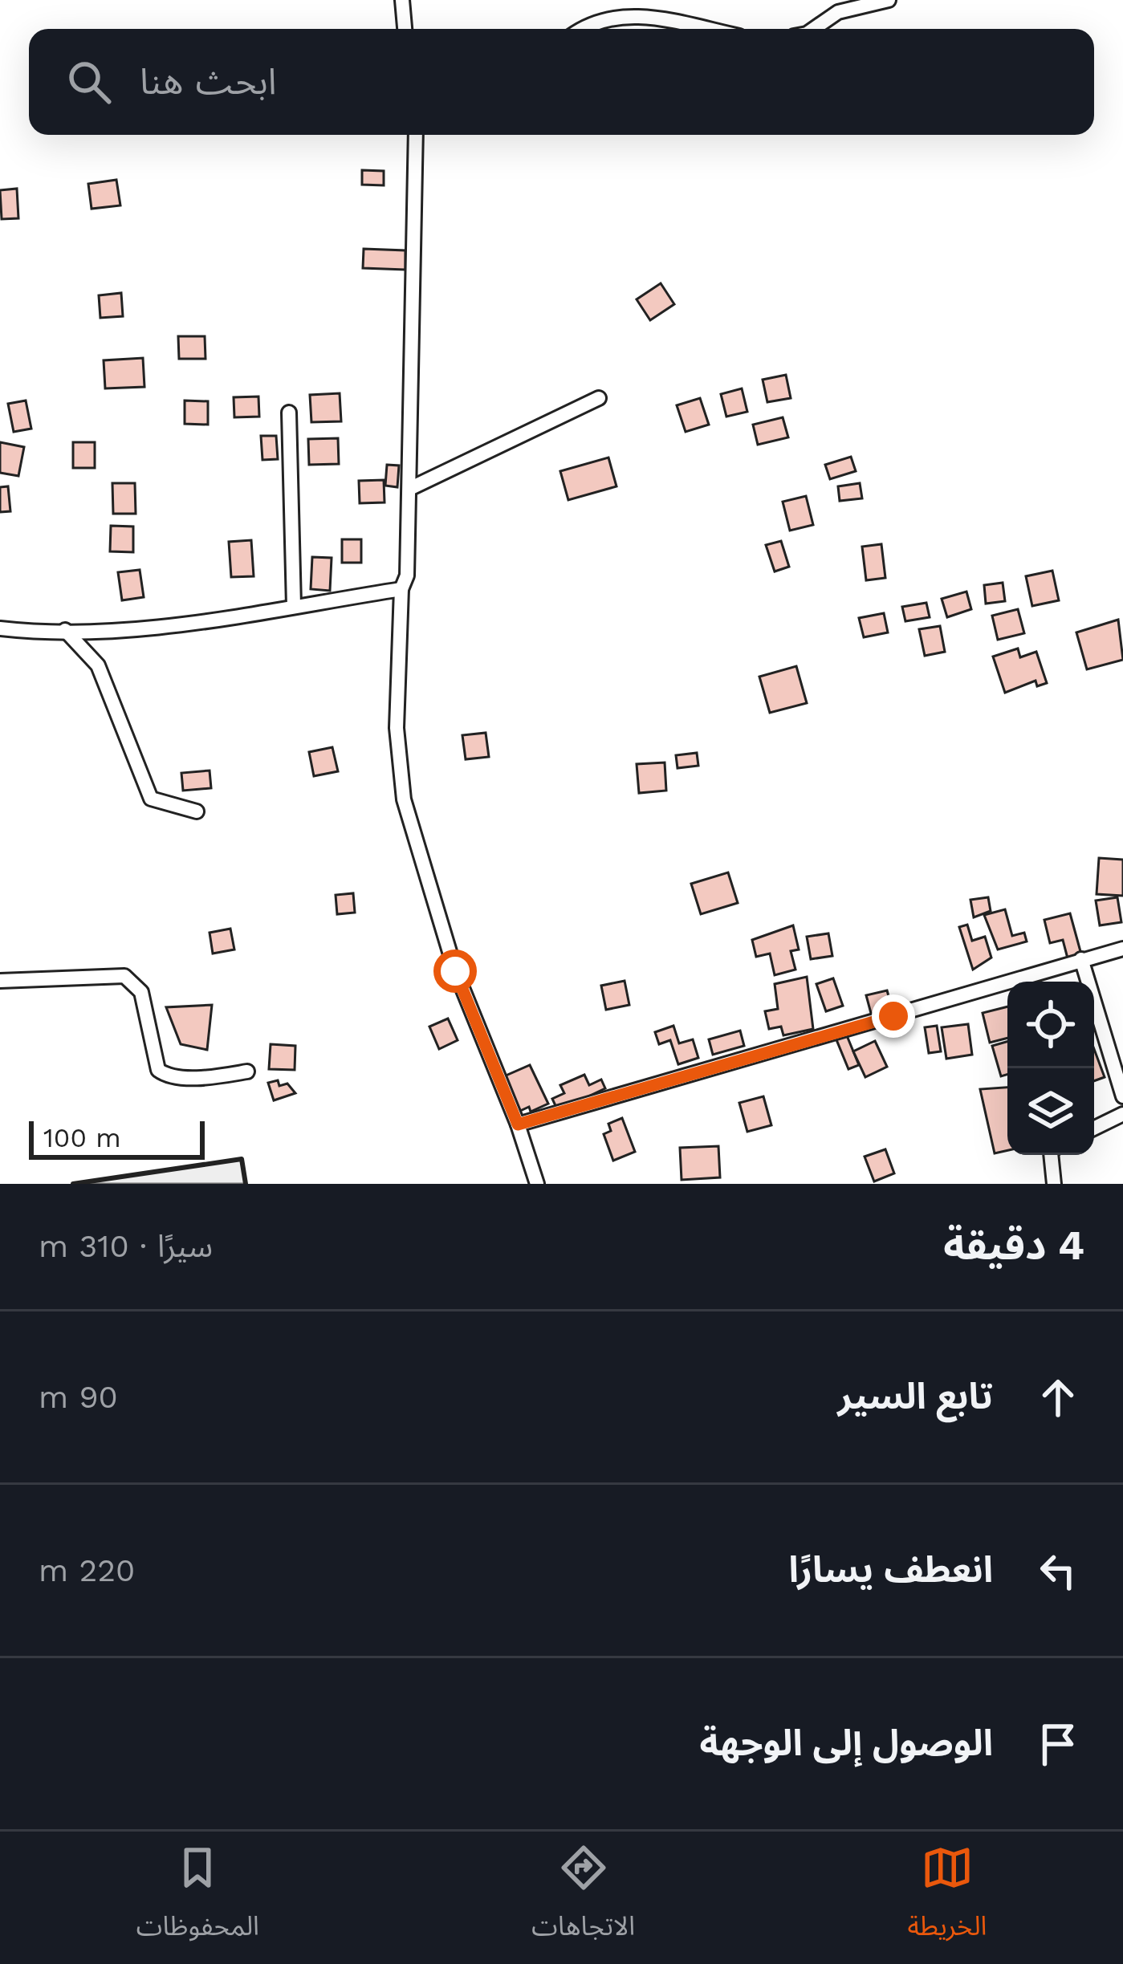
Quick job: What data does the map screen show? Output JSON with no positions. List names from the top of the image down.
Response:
{
  "scale_bar": "100 m",
  "page": {
    "search": "ابحث هنا",
    "scale": "100 m",
    "heading": ["4 دقيقة", "سيرًا · 310 m"],
    "list": [
      ["تابع السير", "90 m"],
      ["انعطف يسارًا", "220 m"],
      "الوصول إلى الوجهة"
    ],
    "nav": ["الخريطة", "الاتجاهات", "المحفوظات"]
  }
}
